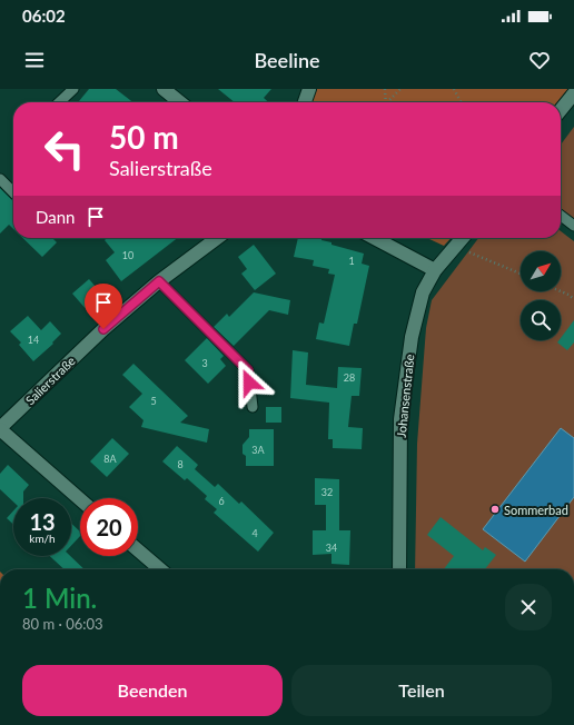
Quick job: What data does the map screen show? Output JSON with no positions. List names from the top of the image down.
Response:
{
  "streets": {
    "street": ["Salierstraße", "Johansenstraße"]
  },
  "places": ["Sommerbad"],
  "house_numbers": [
    "10",
    "1",
    "14",
    "3",
    "28",
    "5",
    "3A",
    "8A",
    "8",
    "32",
    "6",
    "4",
    "34"
  ],
  "north": "top right",
  "page": {
    "status": "06:02",
    "header": "Beeline",
    "turn": ["50 m", "Salierstraße"],
    "then": "Dann",
    "speed": "13 km/h",
    "limit": "20",
    "heading": ["1 Min.", "80 m · 06:03"],
    "buttons": ["Beenden", "Teilen"]
  }
}
